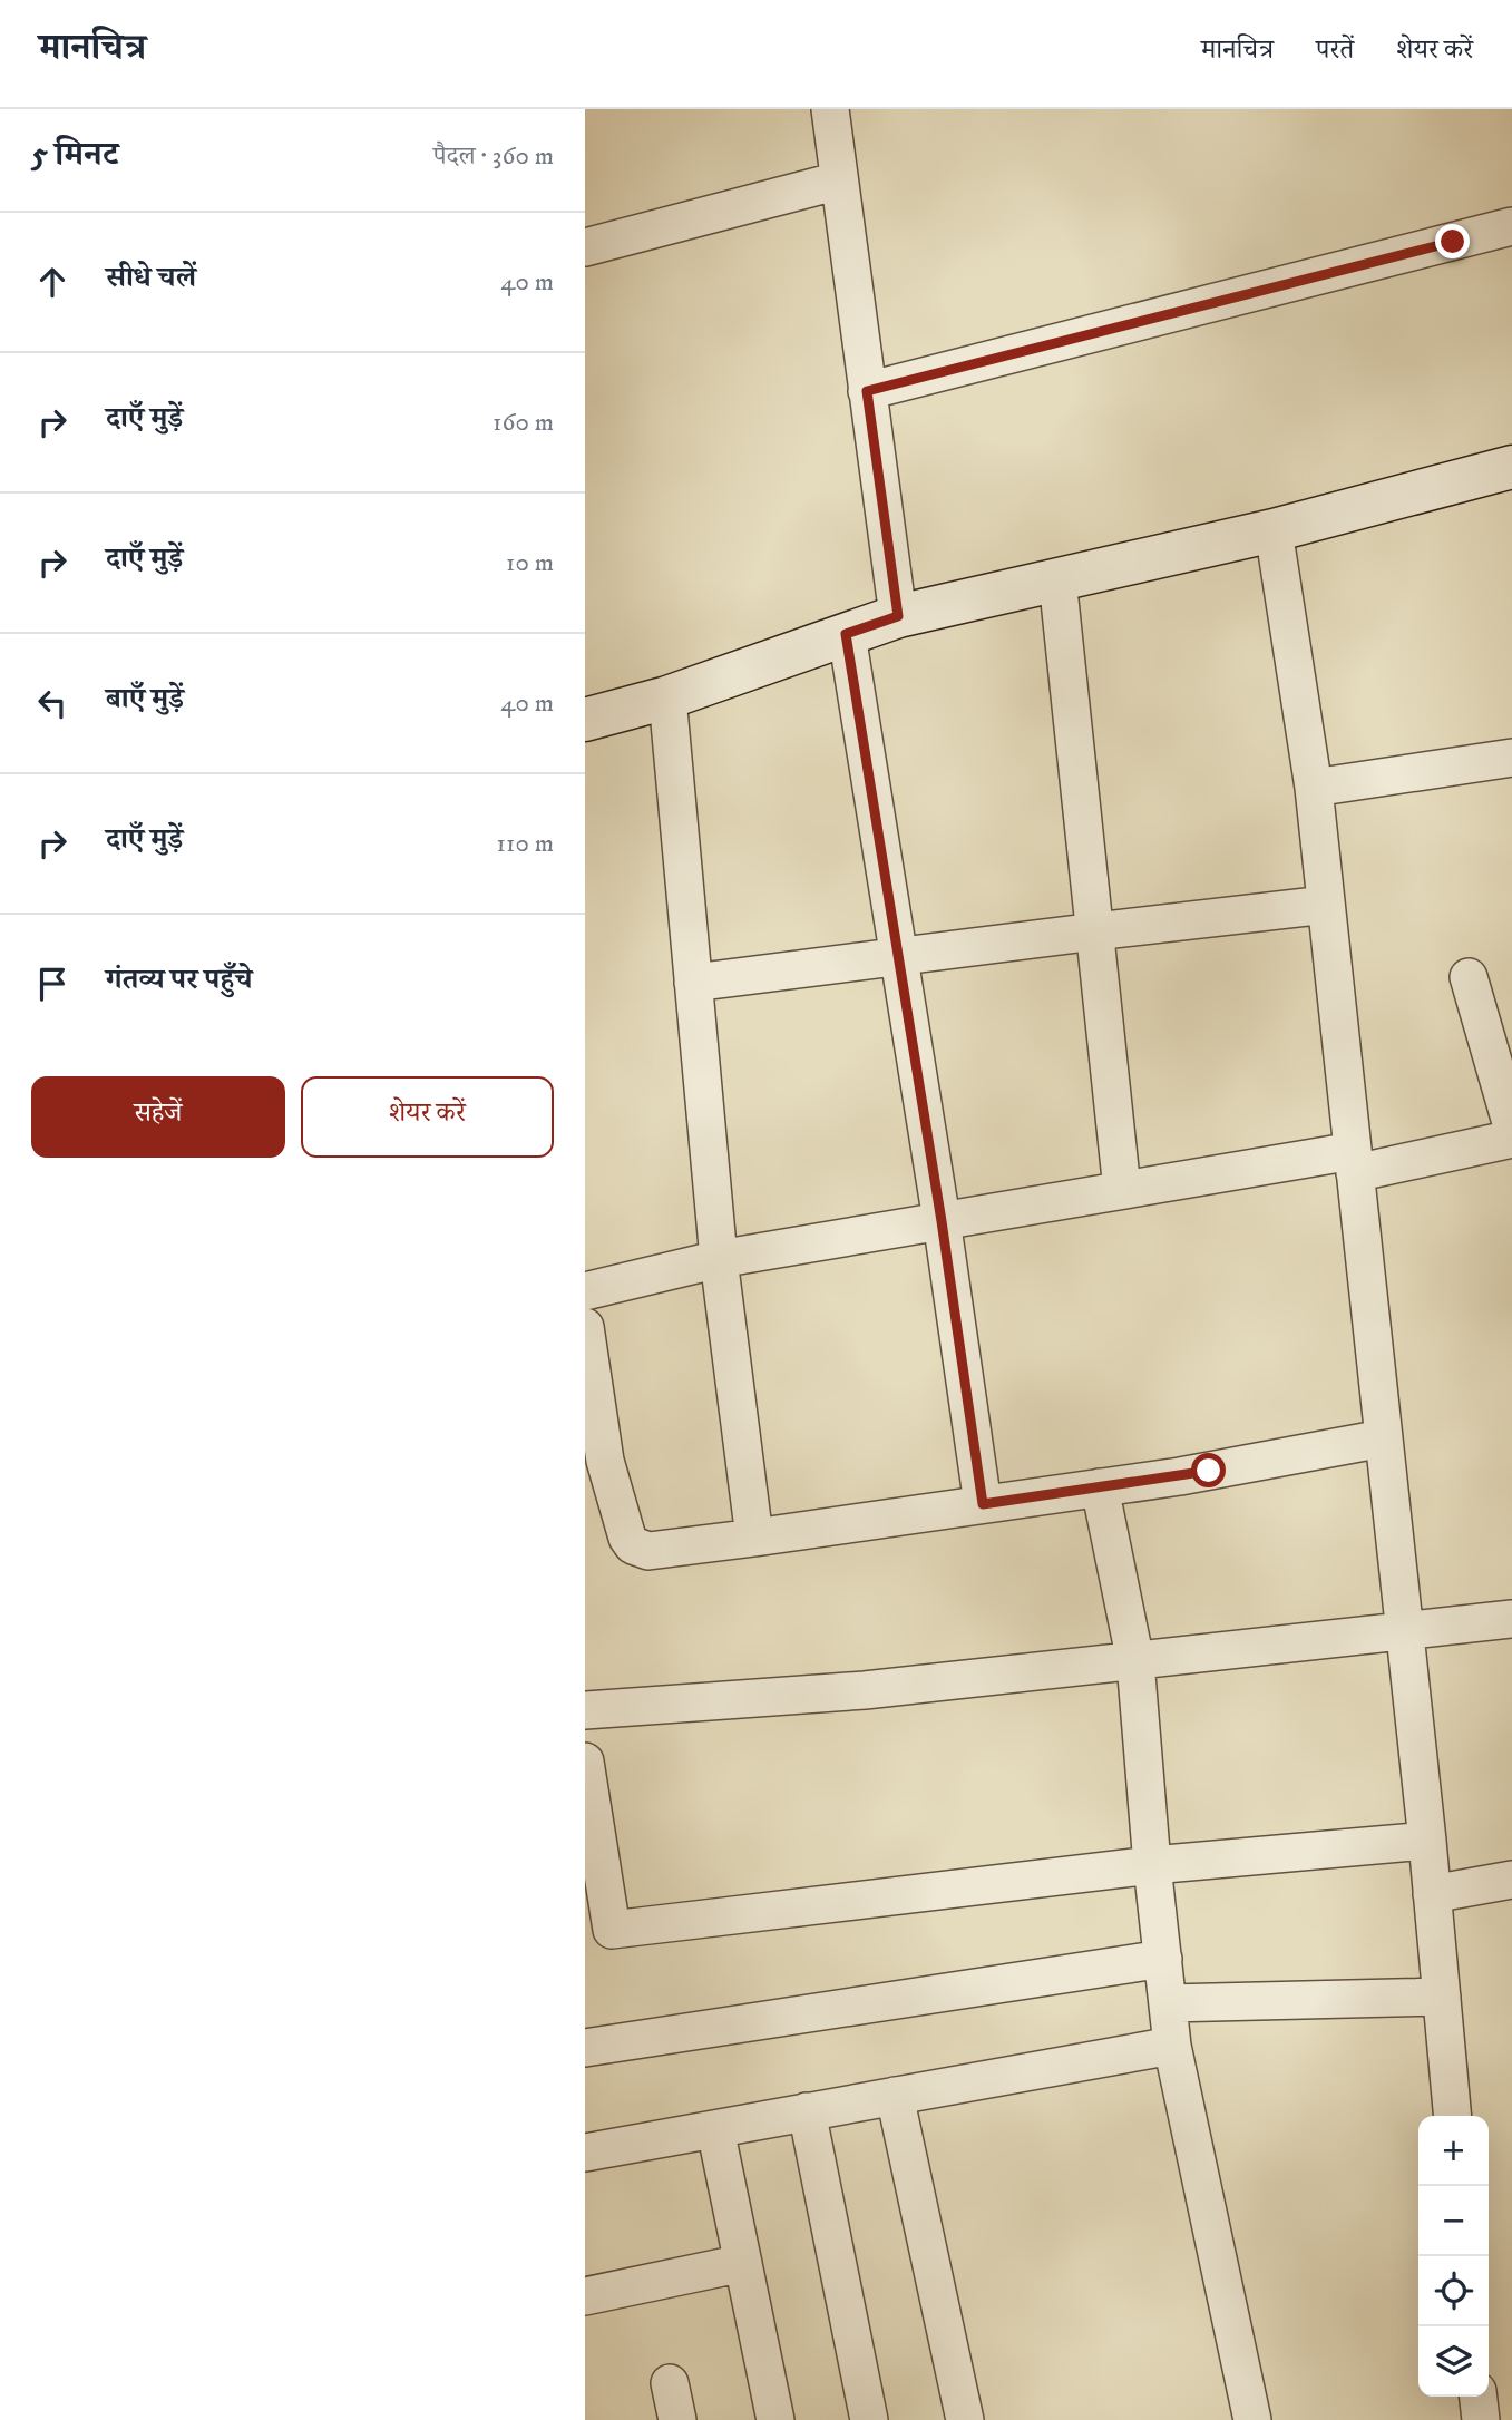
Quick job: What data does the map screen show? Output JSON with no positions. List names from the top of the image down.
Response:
{
  "page": {
    "header": "मानचित्र",
    "nav": ["मानचित्र", "परतें", "शेयर करें"],
    "heading": ["5 मिनट", "पैदल · 360 m"],
    "list": [
      ["सीधे चलें", "40 m"],
      ["दाएँ मुड़ें", "160 m"],
      ["दाएँ मुड़ें", "10 m"],
      ["बाएँ मुड़ें", "40 m"],
      ["दाएँ मुड़ें", "110 m"],
      "गंतव्य पर पहुँचे"
    ],
    "buttons": ["सहेजें", "शेयर करें"],
    "map_buttons": ["+", "−"]
  }
}
